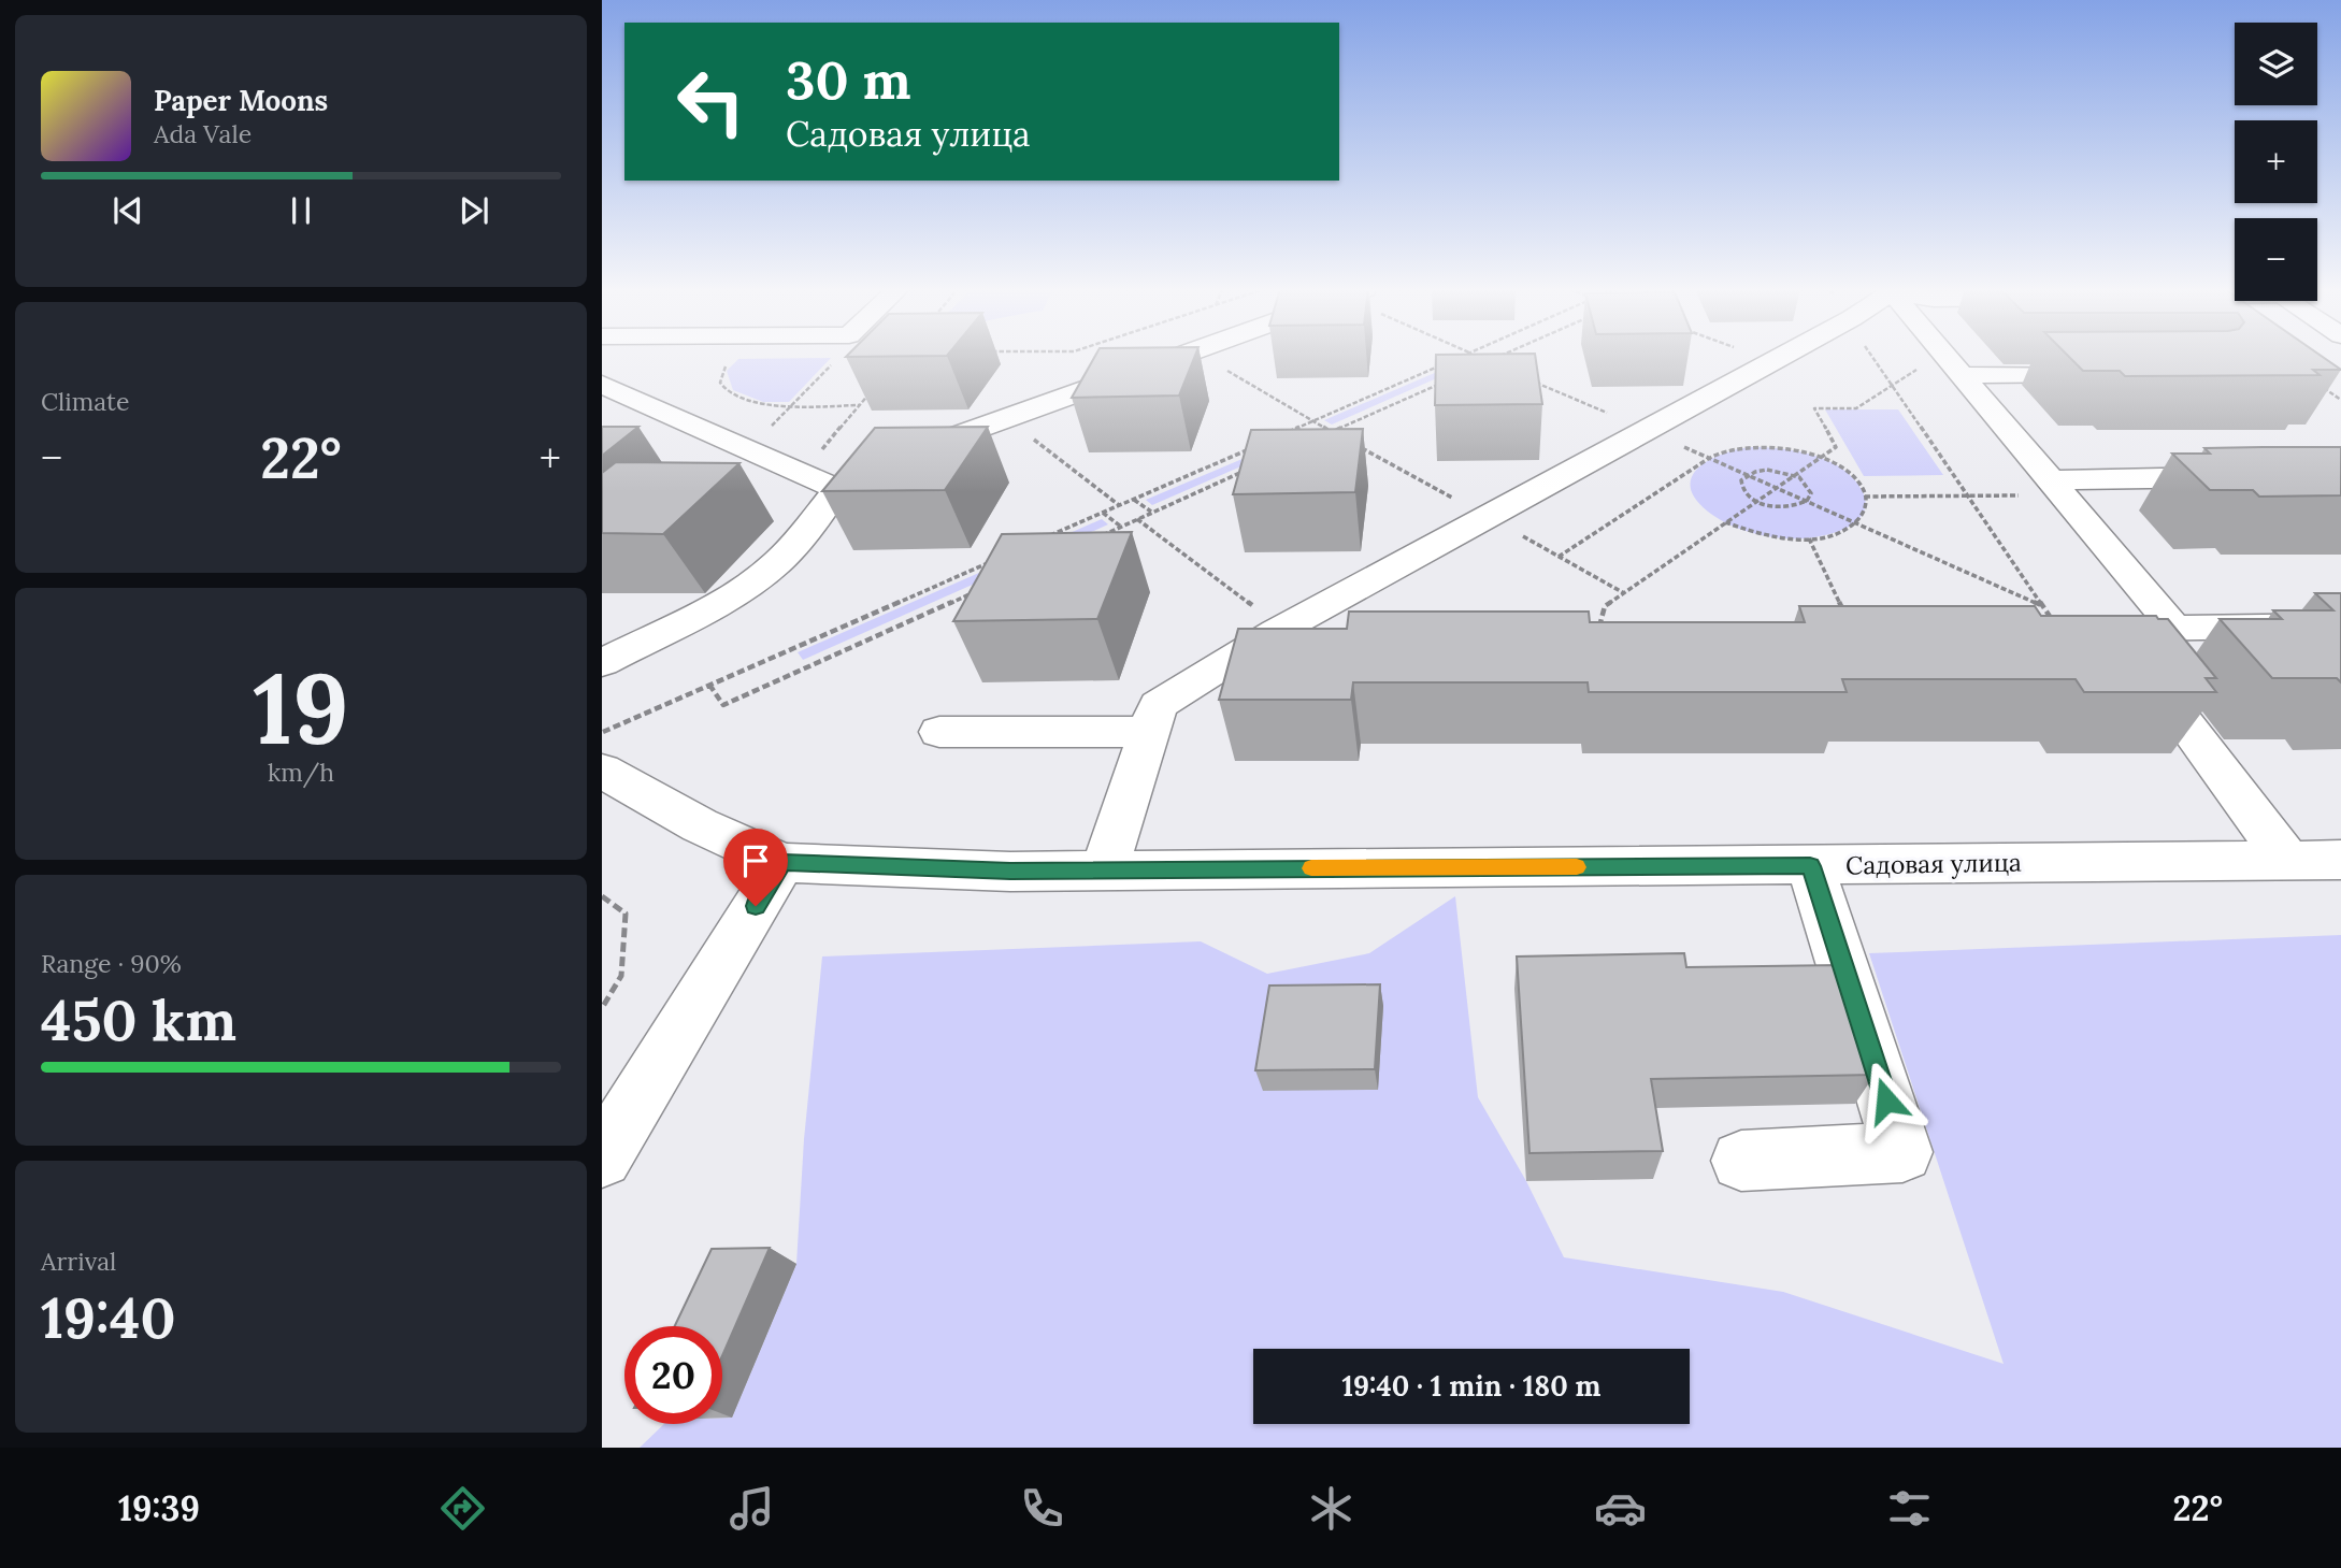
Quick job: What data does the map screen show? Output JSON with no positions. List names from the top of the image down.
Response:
{
  "streets": {
    "street": ["Садовая улица"]
  },
  "page": {
    "map_buttons": ["+", "−"],
    "turn": ["30 m", "Садовая улица"],
    "song": ["Paper Moons", "Ada Vale"],
    "tile": [
      "Climate",
      ["19", "km/h"],
      ["Range · 90%", "450 km"],
      ["Arrival", "19:40"]
    ],
    "heat": ["−", "22°", "+"],
    "limit": "20",
    "trip": "19:40 · 1 min · 180 m",
    "tabs": ["19:39", "22°"]
  }
}
